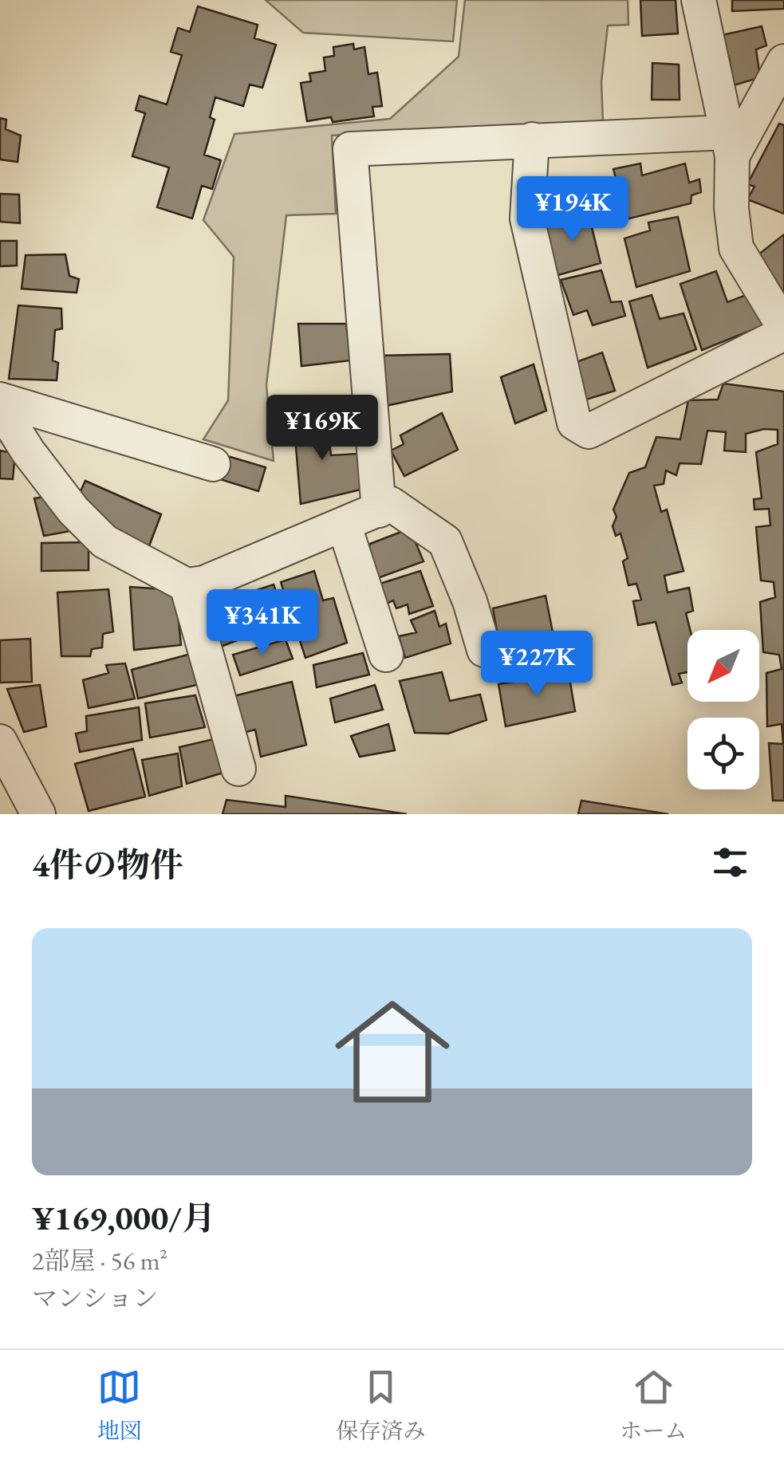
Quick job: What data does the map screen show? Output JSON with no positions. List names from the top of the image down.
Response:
{
  "north": "bottom left",
  "page": {
    "price": [
      "¥194K",
      "¥169K",
      "¥341K",
      "¥227K"
    ],
    "heading": "4件の物件",
    "list": [
      {
        "name": "¥169,000/月",
        "note": "2部屋 · 56 m² · マンション"
      }
    ],
    "tabs": ["地図", "保存済み", "ホーム"]
  }
}
